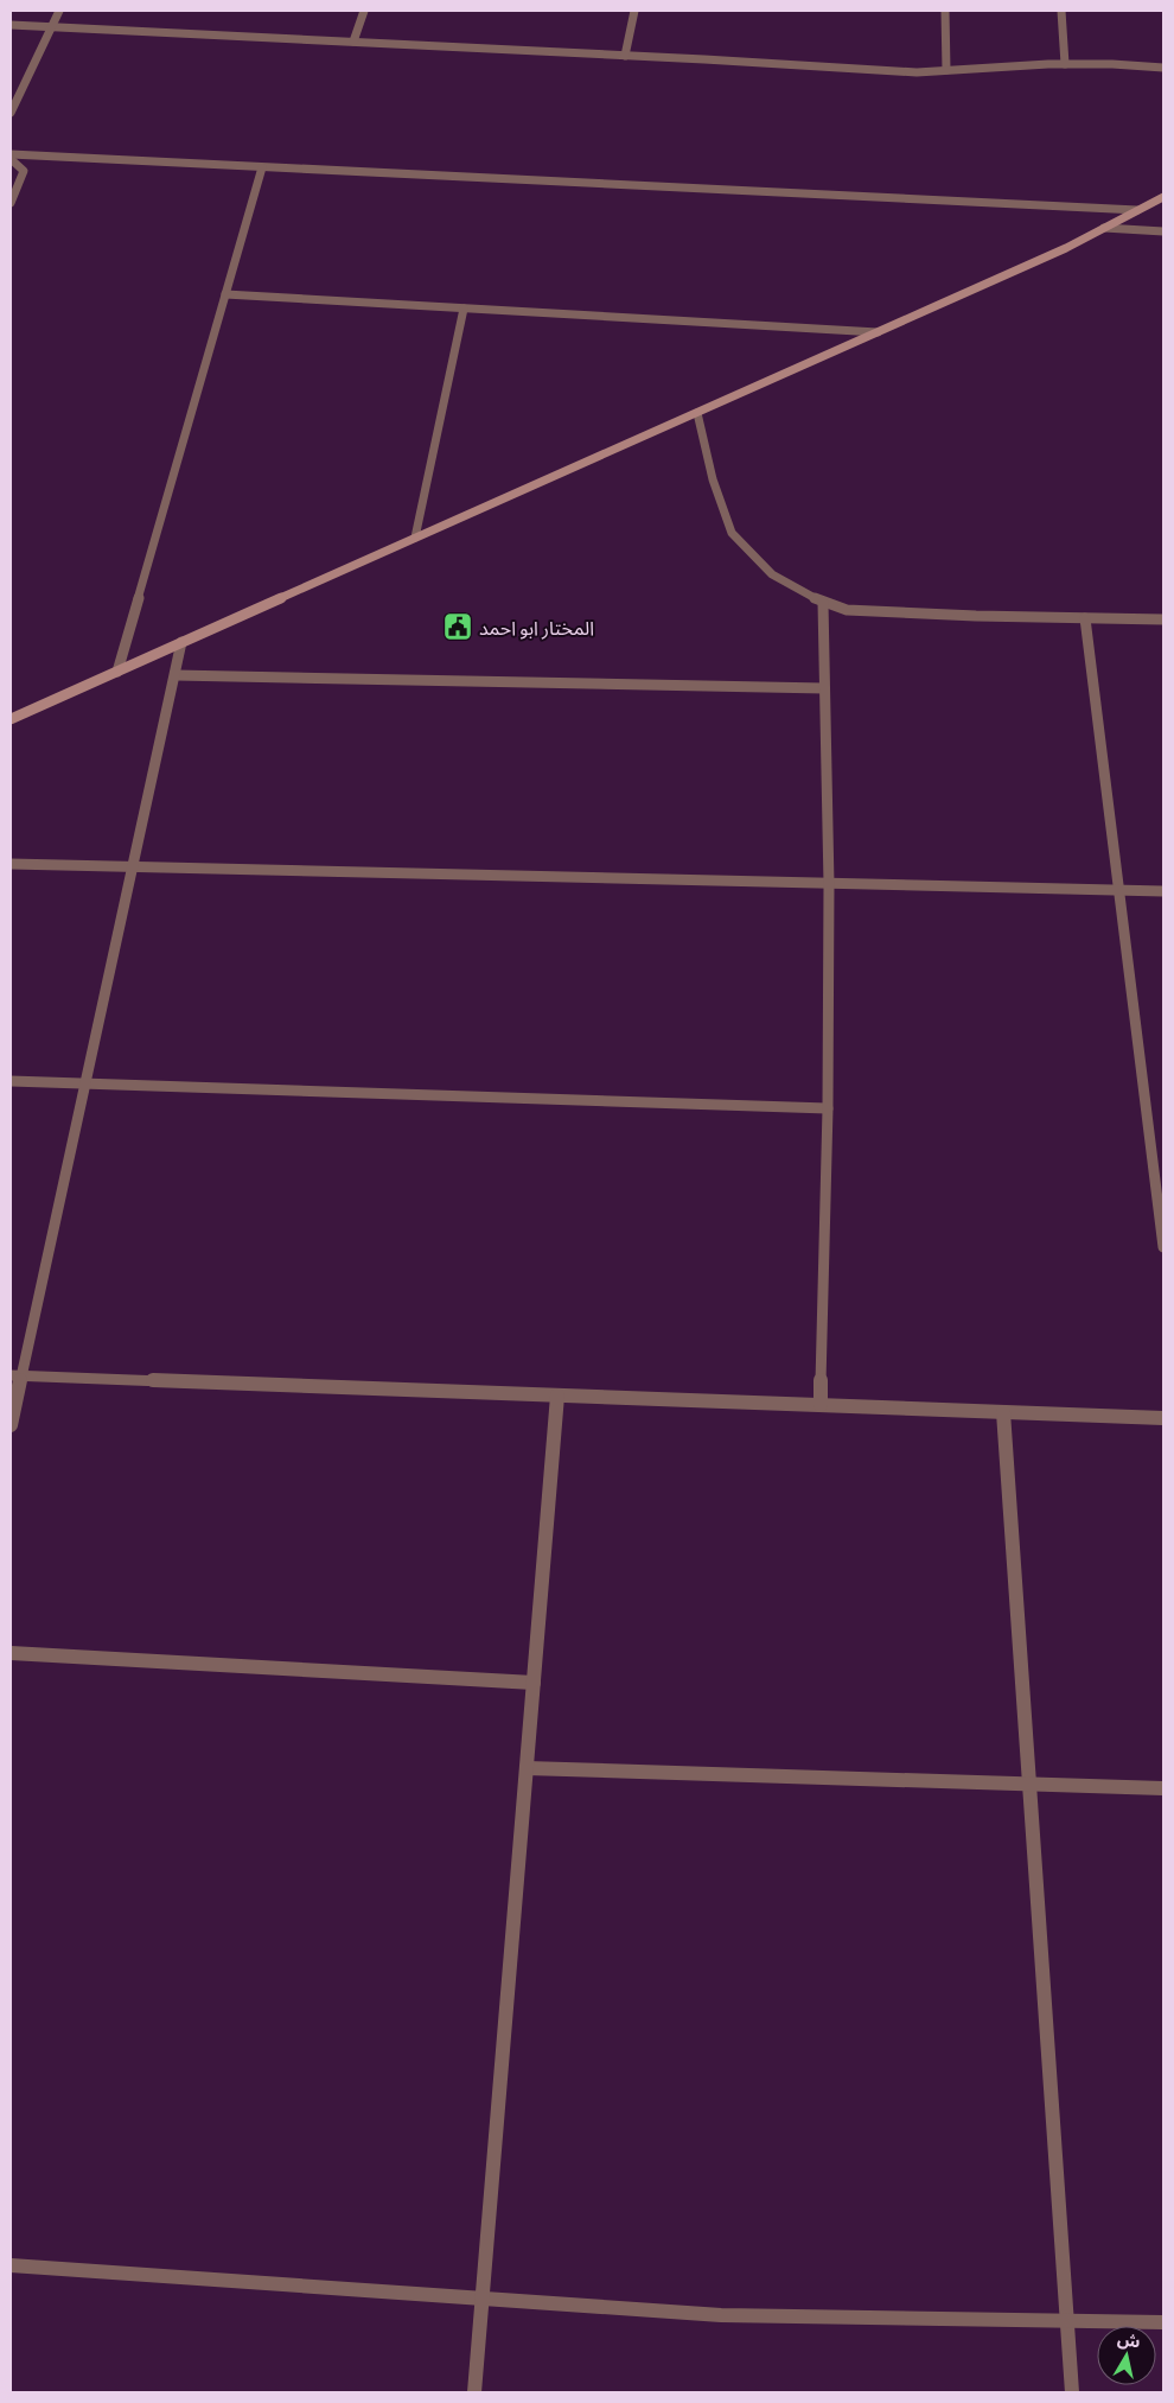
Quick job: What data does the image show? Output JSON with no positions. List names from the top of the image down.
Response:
{
  "places": {
    "public building": ["المختار ابو احمد"]
  },
  "north": "top"
}
